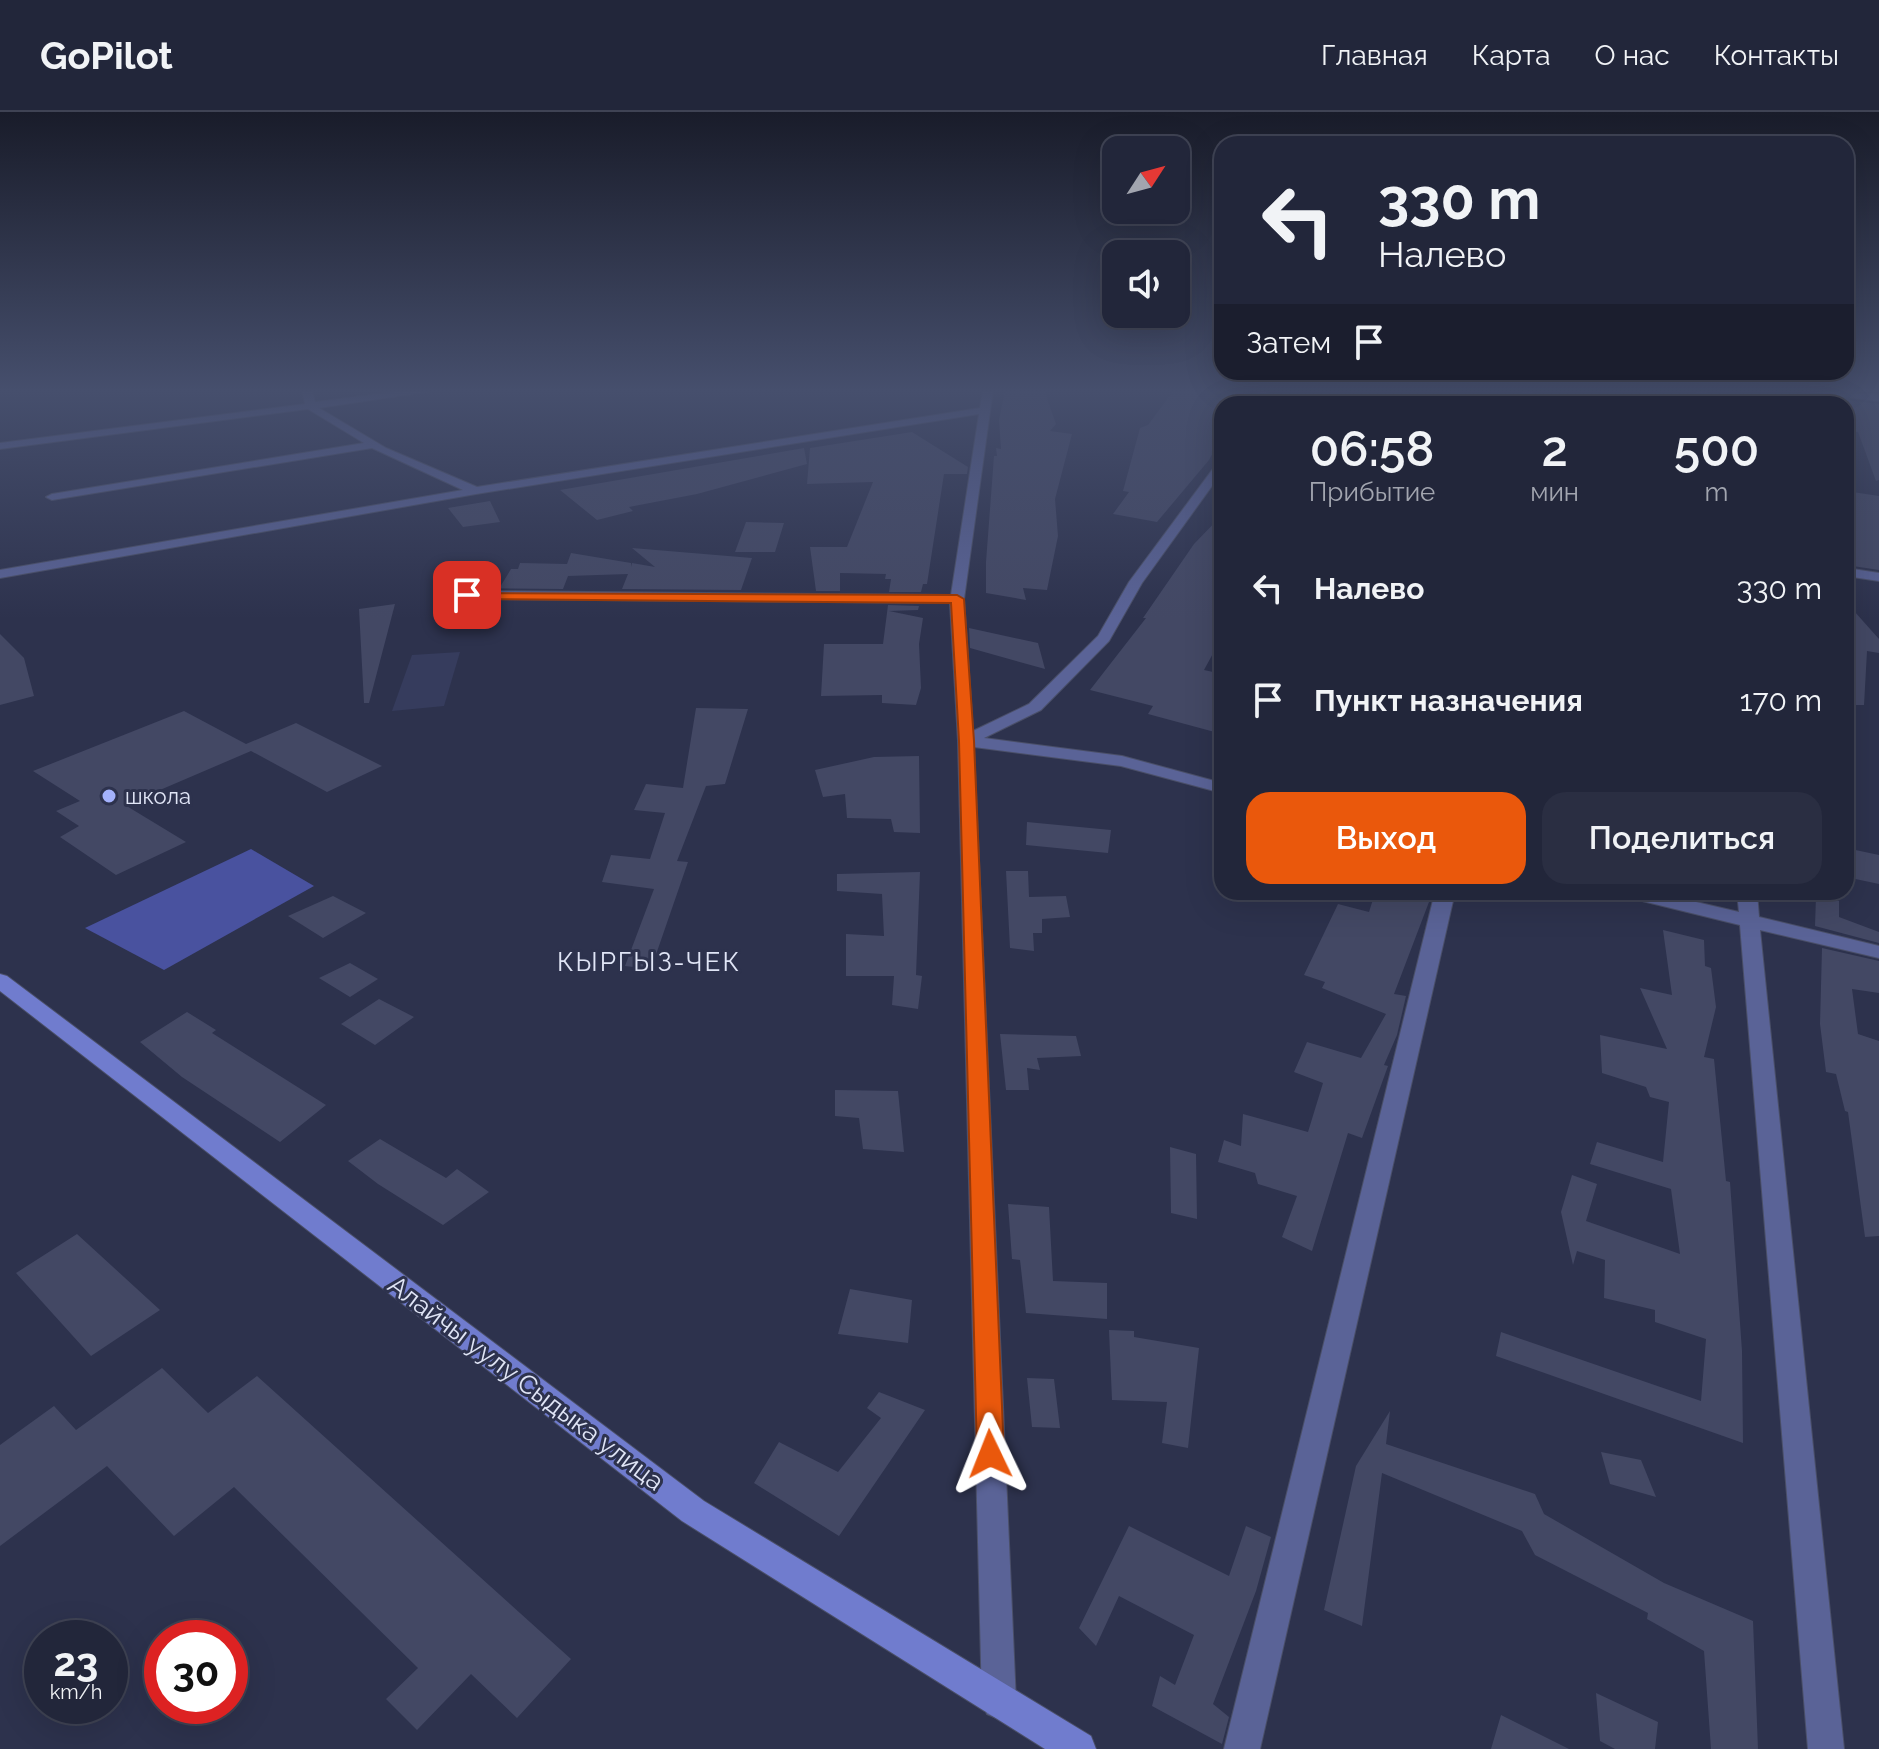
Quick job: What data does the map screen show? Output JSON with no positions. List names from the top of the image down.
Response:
{
  "streets": {
    "street": ["Алайчы уулу Сыдыка улица"]
  },
  "districts": ["КЫРГЫЗ-ЧЕК"],
  "places": ["школа"],
  "north": "top right",
  "page": {
    "header": "GoPilot",
    "nav": [
      "Главная",
      "Карта",
      "О нас",
      "Контакты"
    ],
    "turn": ["330 m", "Налево"],
    "then": "Затем",
    "eta": [
      "06:58",
      "Прибытие",
      "2",
      "мин",
      "500",
      "m"
    ],
    "list": [
      {
        "name": "Налево",
        "value": "330 m"
      },
      {
        "name": "Пункт назначения",
        "value": "170 m"
      }
    ],
    "buttons": ["Выход", "Поделиться"],
    "speed": "23 km/h",
    "limit": "30"
  }
}
